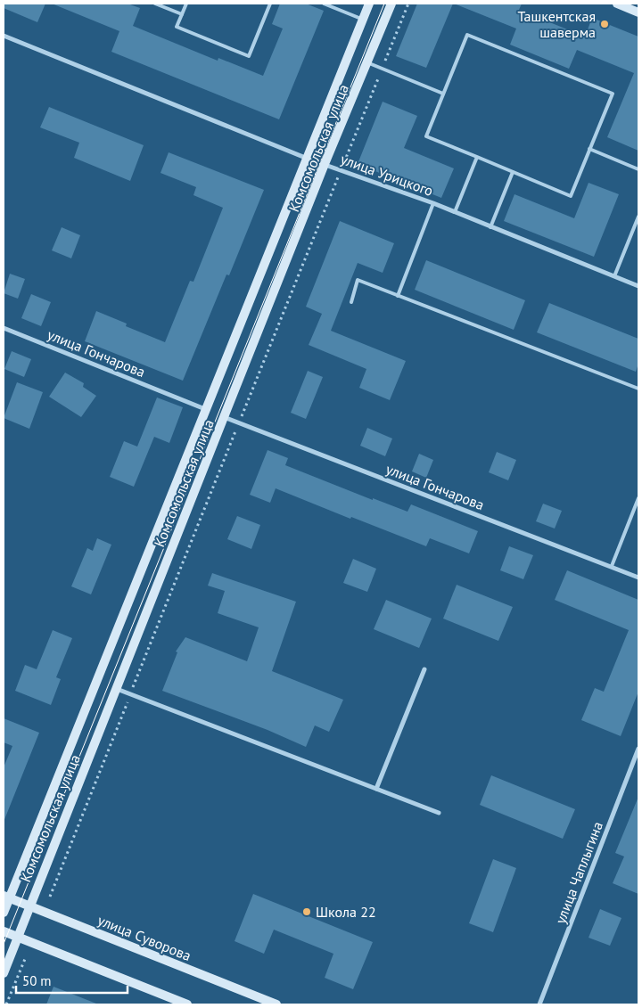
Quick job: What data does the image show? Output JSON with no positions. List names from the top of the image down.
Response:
{
  "streets": {
    "main road": ["Комсомольская улица", "улица Суворова"],
    "street": ["улица Урицкого", "улица Гончарова", "улица Чаплыгина"]
  },
  "crossings": [
    ["Комсомольская улица", "улица Урицкого"],
    ["Комсомольская улица", "улица Гончарова"],
    ["Комсомольская улица", "улица Суворова"]
  ],
  "places": ["Ташкентская шаверма", "Школа 22"],
  "scale_bar": "50 m"
}
